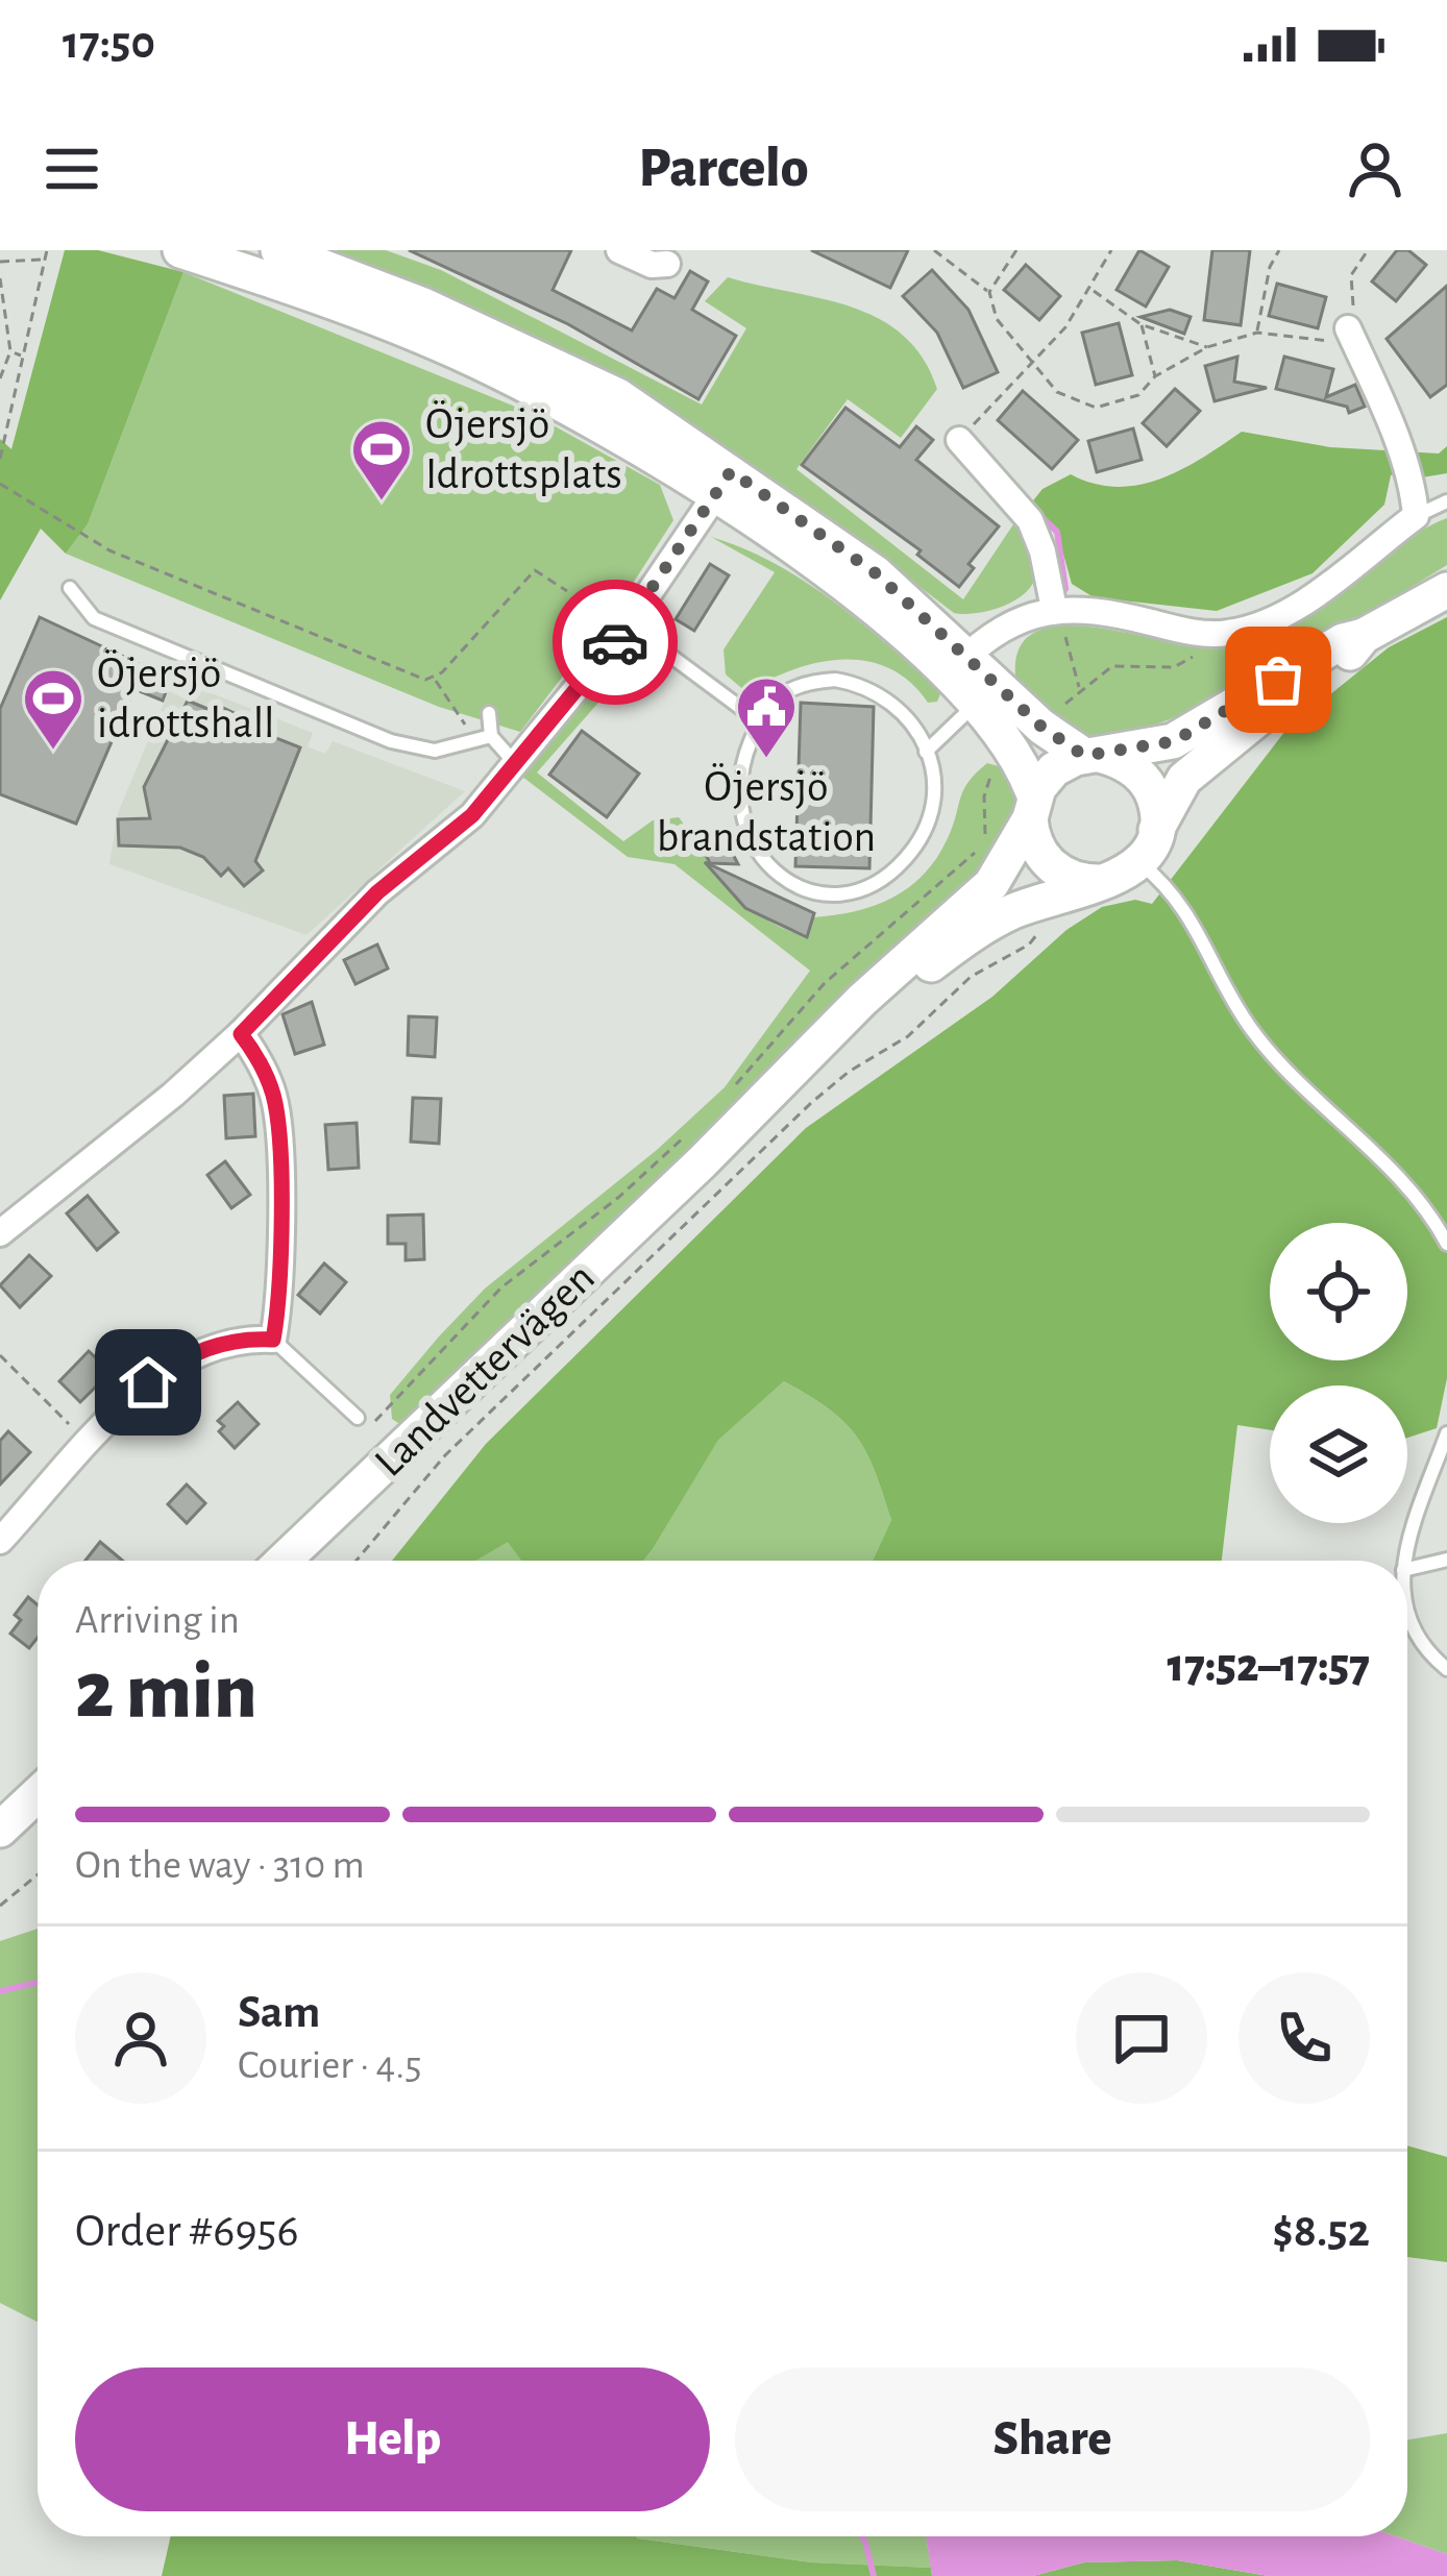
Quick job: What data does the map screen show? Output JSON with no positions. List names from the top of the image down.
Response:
{
  "streets": {
    "street": ["Landvettervägen"]
  },
  "places": {
    "sports": ["Öjersjö Idrottsplats", "Öjersjö idrottshall"],
    "public building": ["Öjersjö brandstation"]
  },
  "page": {
    "status": "17:50",
    "header": "Parcelo",
    "heading": ["2 min", "Arriving in", "17:52–17:57"],
    "panel": [
      "Sam",
      "Courier · 4.5",
      "Order #6956",
      "$8.52"
    ],
    "bar": "On the way · 310 m",
    "buttons": ["Help", "Share"]
  }
}
